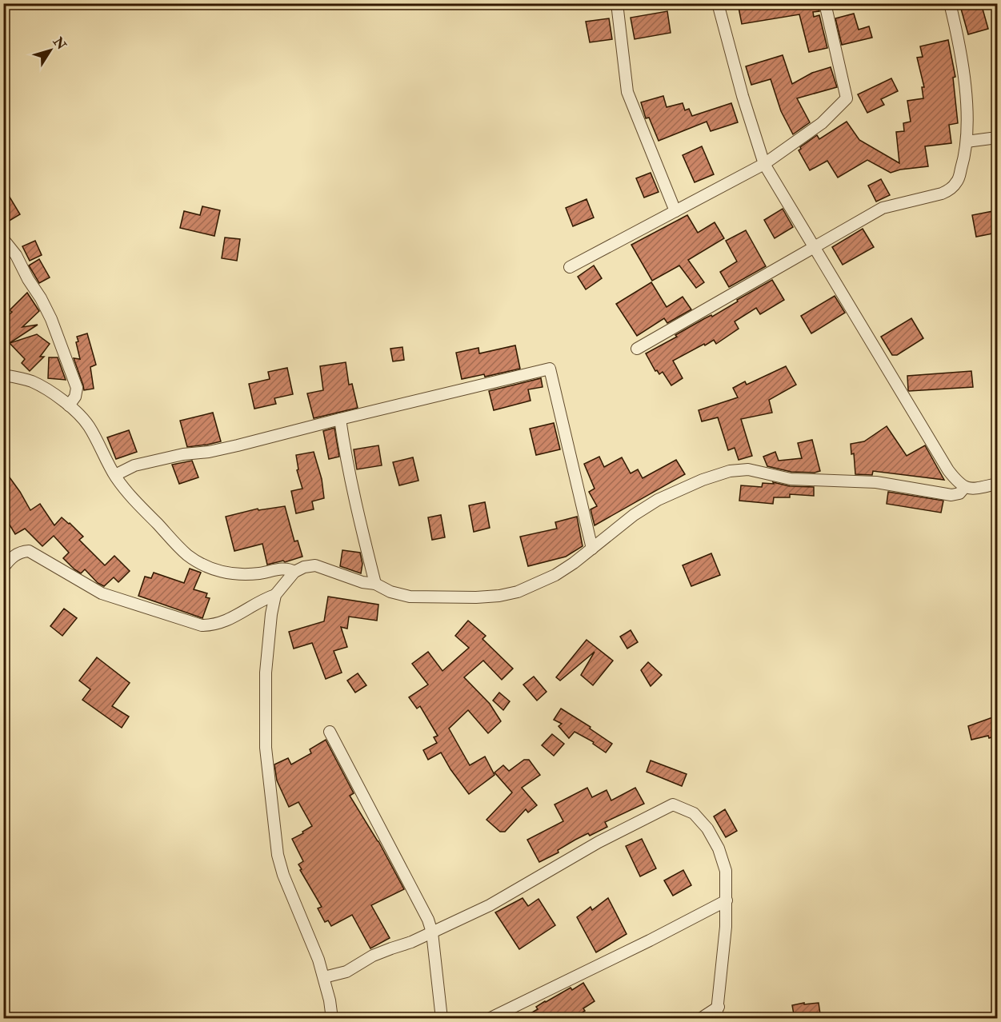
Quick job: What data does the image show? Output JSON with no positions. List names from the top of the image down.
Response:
{
  "north": "top right"
}
